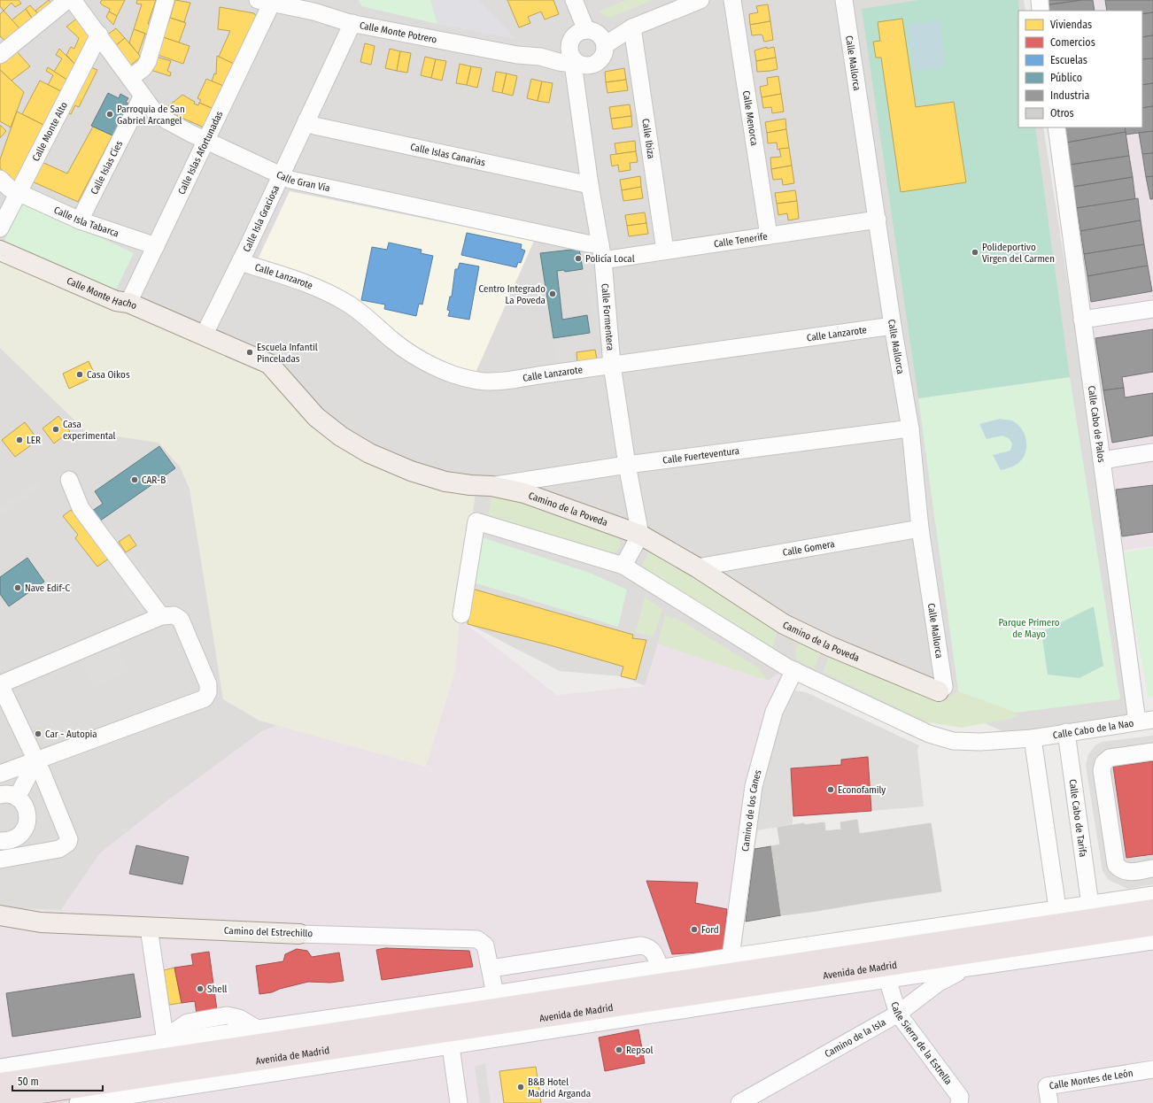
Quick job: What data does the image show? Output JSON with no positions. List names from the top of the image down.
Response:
{
  "streets": {
    "highway": ["Avenida de Madrid"],
    "main road": ["Calle Monte Hacho", "Camino de la Poveda", "Camino del Estrechillo"],
    "street": [
      "Calle Monte Potrero",
      "Calle Mallorca",
      "Calle Menorca",
      "Calle Monte Alto",
      "Calle Ibiza",
      "Calle Islas Afortunadas",
      "Calle Islas Canarias",
      "Calle Islas Cíes",
      "Calle Gran Vía",
      "Calle Isla Graciosa",
      "Calle Isla Tabarca",
      "Calle Tenerife",
      "Calle Lanzarote",
      "Calle Formentera",
      "Calle Cabo de Palos",
      "Calle Fuerteventura",
      "Calle Gomera",
      "Calle Cabo de la Nao",
      "Camino de los Canes",
      "Calle Cabo de Tarifa",
      "Camino de la Isla",
      "Calle Sierra de la Estrella",
      "Calle Montes de León"
    ]
  },
  "crossings": [
    ["Calle Monte Potrero", "Calle Islas Afortunadas"],
    ["Calle Monte Potrero", "Calle Isla Graciosa"],
    ["Calle Monte Potrero", "Calle Formentera"],
    ["Calle Mallorca", "Calle Tenerife"],
    ["Calle Mallorca", "Calle Lanzarote"],
    ["Calle Mallorca", "Calle Fuerteventura"],
    ["Calle Mallorca", "Camino de la Poveda"],
    ["Calle Mallorca", "Calle Gomera"],
    ["Calle Menorca", "Calle Tenerife"],
    ["Calle Monte Alto", "Calle Gran Vía"],
    ["Calle Monte Alto", "Calle Isla Tabarca"],
    ["Calle Ibiza", "Calle Tenerife"],
    ["Calle Islas Afortunadas", "Calle Gran Vía"],
    ["Calle Islas Afortunadas", "Calle Isla Tabarca"],
    ["Calle Islas Afortunadas", "Calle Monte Hacho"],
    ["Calle Islas Canarias", "Calle Isla Graciosa"],
    ["Calle Islas Canarias", "Calle Formentera"],
    ["Calle Islas Cíes", "Calle Gran Vía"],
    ["Calle Islas Cíes", "Calle Isla Tabarca"],
    ["Calle Gran Vía", "Calle Isla Graciosa"],
    ["Calle Gran Vía", "Calle Tenerife"],
    ["Calle Gran Vía", "Calle Formentera"],
    ["Calle Isla Graciosa", "Calle Lanzarote"],
    ["Calle Isla Graciosa", "Calle Monte Hacho"],
    ["Calle Isla Graciosa", "Camino de la Poveda"],
    ["Calle Tenerife", "Calle Formentera"],
    ["Calle Lanzarote", "Calle Formentera"],
    ["Calle Monte Hacho", "Camino de la Poveda"],
    ["Calle Formentera", "Calle Fuerteventura"],
    ["Calle Formentera", "Camino de la Poveda"],
    ["Calle Cabo de Palos", "Calle Cabo de la Nao"],
    ["Calle Fuerteventura", "Camino de la Poveda"],
    ["Camino de la Poveda", "Calle Gomera"],
    ["Calle Cabo de la Nao", "Calle Cabo de Tarifa"],
    ["Camino de la Isla", "Calle Sierra de la Estrella"]
  ],
  "parks": ["Parque Primero de Mayo"],
  "places": [
    "Parroquia de San Gabriel Arcangel",
    "Polideportivo Virgen del Carmen",
    "Policía Local",
    "Centro Integrado La Poveda",
    "Escuela Infantil Pinceladas",
    "Casa Oikos",
    "Casa experimental",
    "LER",
    "CAR-B",
    "Nave Edif-C",
    "Car - Autopia",
    "Econofamily",
    "Ford",
    "Shell",
    "Repsol",
    "B&B Hotel Madrid Arganda"
  ],
  "legend": [
    "Viviendas",
    "Comercios",
    "Escuelas",
    "Público",
    "Industria",
    "Otros"
  ],
  "scale_bar": "50 m"
}
